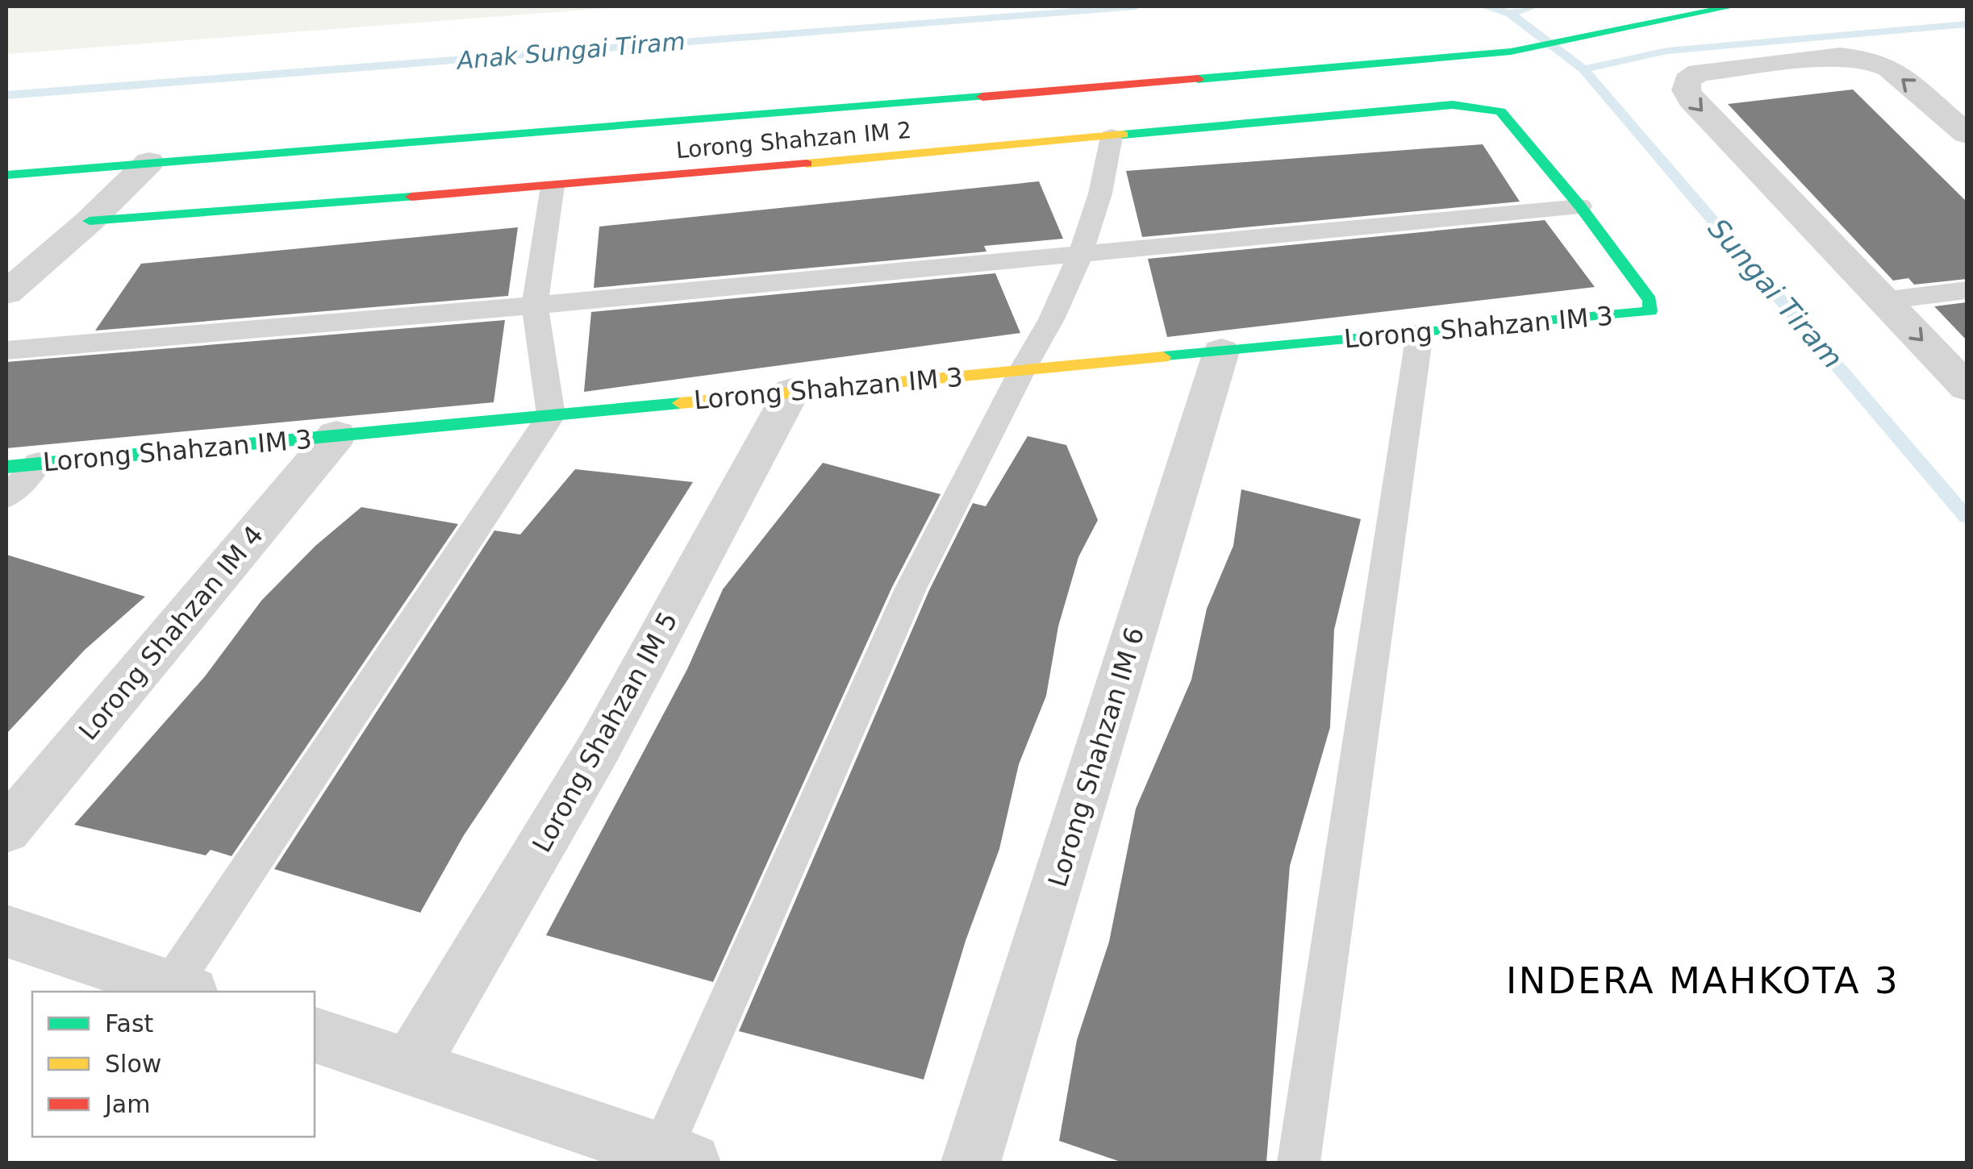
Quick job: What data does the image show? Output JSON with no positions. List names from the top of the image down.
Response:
{
  "streets": {
    "street": [
      "Lorong Shahzan IM 2",
      "Lorong Shahzan IM 3",
      "Lorong Shahzan IM 4",
      "Lorong Shahzan IM 5",
      "Lorong Shahzan IM 6"
    ]
  },
  "crossings": [
    ["Lorong Shahzan IM 2", "Lorong Shahzan IM 3"],
    ["Lorong Shahzan IM 3", "Lorong Shahzan IM 4"],
    ["Lorong Shahzan IM 3", "Lorong Shahzan IM 5"],
    ["Lorong Shahzan IM 3", "Lorong Shahzan IM 6"]
  ],
  "districts": ["INDERA MAHKOTA 3"],
  "water": ["Anak Sungai Tiram", "Sungai Tiram"],
  "legend": ["Fast", "Slow", "Jam"]
}
